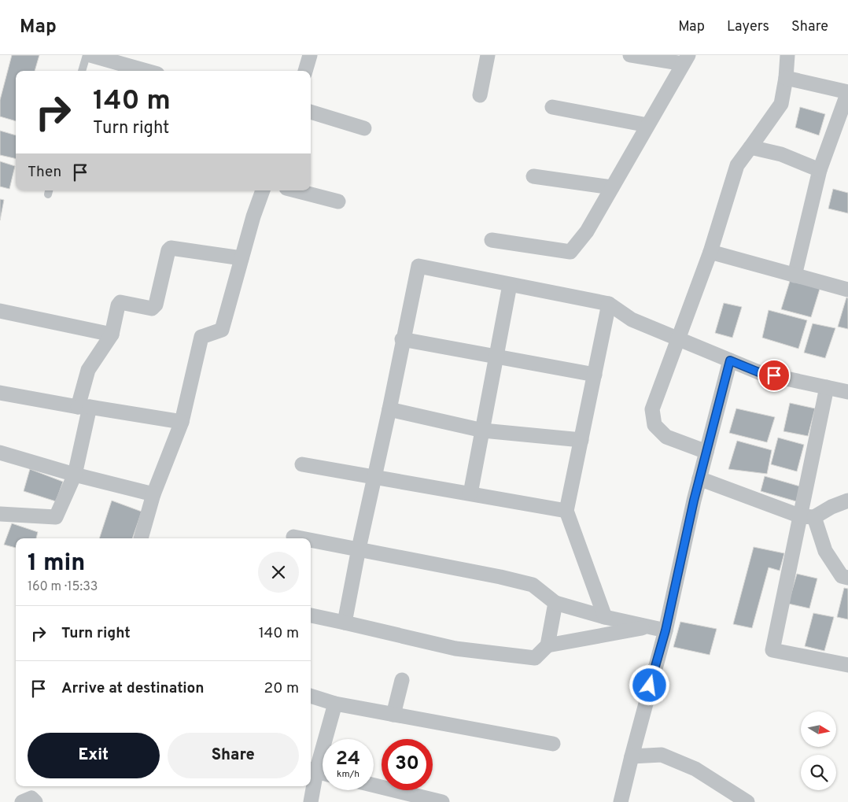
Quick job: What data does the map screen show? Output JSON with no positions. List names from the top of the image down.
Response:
{
  "north": "right",
  "page": {
    "header": "Map",
    "nav": ["Map", "Layers", "Share"],
    "turn": ["140 m", "Turn right"],
    "then": "Then",
    "heading": ["1 min", "160 m · 15:33"],
    "list": [
      {
        "name": "Turn right",
        "value": "140 m"
      },
      {
        "name": "Arrive at destination",
        "value": "20 m"
      }
    ],
    "buttons": ["Exit", "Share"],
    "speed": "24 km/h",
    "limit": "30"
  }
}
